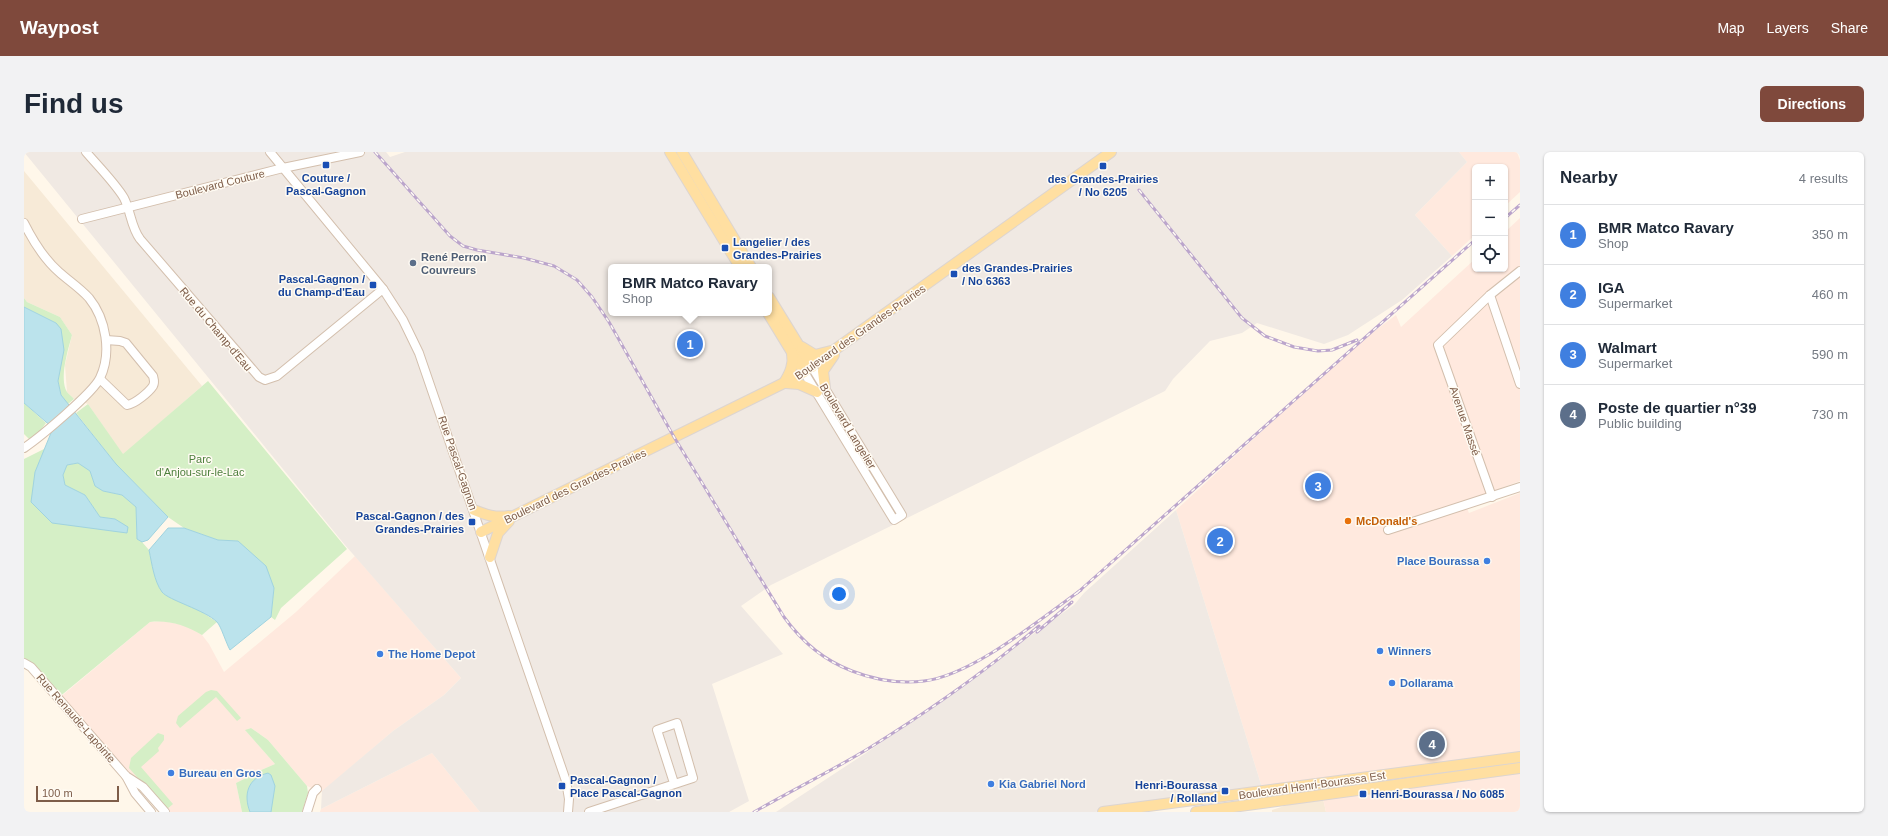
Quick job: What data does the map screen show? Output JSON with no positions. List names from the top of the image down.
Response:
{
  "streets": {
    "main road": ["Boulevard des Grandes-Prairies", "Boulevard Langelier", "Boulevard Henri-Bourassa Est"],
    "street": [
      "Boulevard Couture",
      "Rue du Champ-d'Eau",
      "Avenue Massé",
      "Rue Pascal-Gagnon",
      "Rue Renaude-Lapointe"
    ]
  },
  "crossings": [
    ["Boulevard Couture", "Rue du Champ-d'Eau"],
    ["Boulevard Couture", "Rue Pascal-Gagnon"],
    ["Rue du Champ-d'Eau", "Rue Pascal-Gagnon"],
    ["Boulevard des Grandes-Prairies", "Boulevard Langelier"],
    ["Boulevard des Grandes-Prairies", "Rue Pascal-Gagnon"]
  ],
  "parks": ["Parc d'Anjou-sur-le-Lac"],
  "places": {
    "transit": [
      "Couture / Pascal-Gagnon",
      "des Grandes-Prairies / No 6205",
      "Langelier / des Grandes-Prairies",
      "des Grandes-Prairies / No 6363",
      "Pascal-Gagnon / du Champ-d'Eau",
      "Pascal-Gagnon / des Grandes-Prairies",
      "Pascal-Gagnon / Place Pascal-Gagnon",
      "Henri-Bourassa / Rolland",
      "Henri-Bourassa / No 6085"
    ],
    "other": [
      "René Perron Couvreurs",
      "McDonald's",
      "Place Bourassa",
      "Winners",
      "The Home Depot",
      "Dollarama",
      "Bureau en Gros",
      "Kia Gabriel Nord"
    ]
  },
  "scale_bar": "100 m",
  "page": {
    "header": "Waypost",
    "nav": ["Map", "Layers", "Share"],
    "buttons": "Directions",
    "title": "Find us",
    "heading": ["Nearby", "4 results"],
    "map_buttons": ["+", "−"],
    "list": [
      {
        "mark": "1",
        "name": "BMR Matco Ravary",
        "note": "Shop",
        "value": "350 m"
      },
      {
        "mark": "2",
        "name": "IGA",
        "note": "Supermarket",
        "value": "460 m"
      },
      {
        "mark": "3",
        "name": "Walmart",
        "note": "Supermarket",
        "value": "590 m"
      },
      {
        "mark": "4",
        "name": "Poste de quartier n°39",
        "note": "Public building",
        "value": "730 m"
      }
    ],
    "popup": ["BMR Matco Ravary", "Shop"],
    "pins": [
      "1",
      "3",
      "2",
      "4"
    ],
    "scale": "100 m"
  }
}
